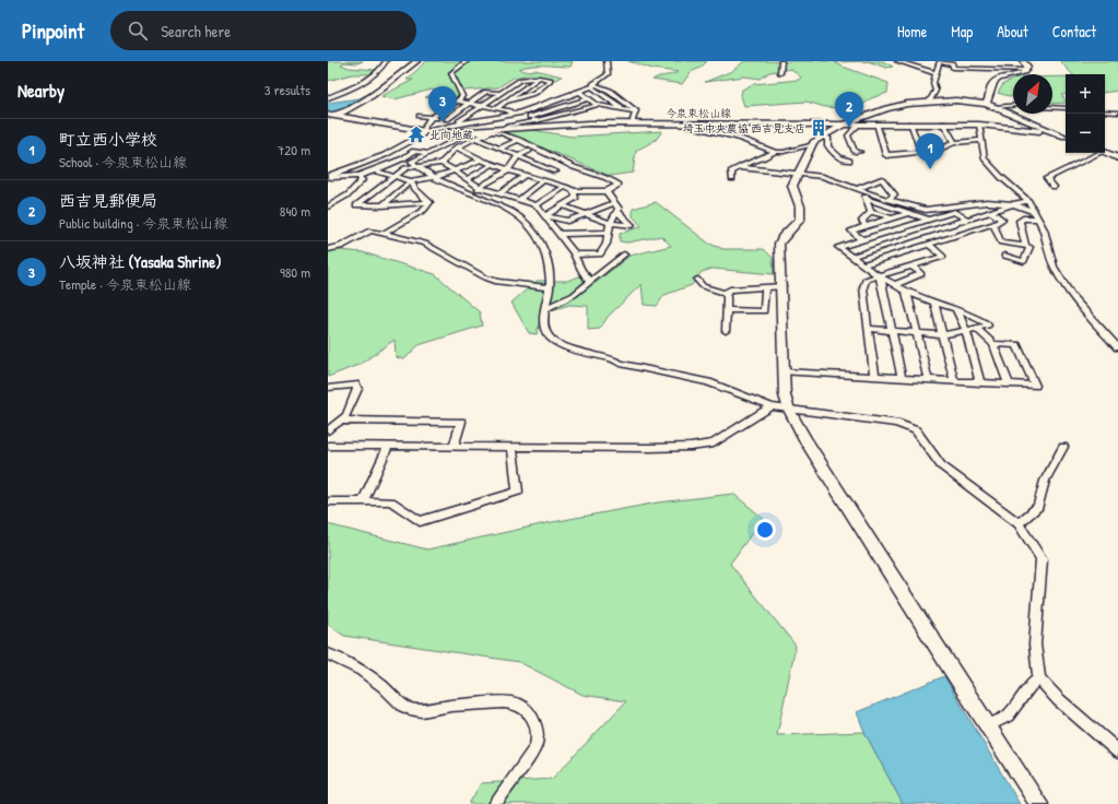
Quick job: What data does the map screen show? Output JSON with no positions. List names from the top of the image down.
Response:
{
  "streets": {
    "street": ["今泉東松山線"]
  },
  "places": {
    "building": ["埼玉中央農協 西吉見支店"],
    "temple": ["北向地蔵"]
  },
  "north": "top right",
  "page": {
    "header": "Pinpoint",
    "search": "Search here",
    "nav": [
      "Home",
      "Map",
      "About",
      "Contact"
    ],
    "heading": ["Nearby", "3 results"],
    "map_buttons": ["+", "−"],
    "pins": ["3", "2", "1"],
    "list": [
      {
        "mark": "1",
        "name": "町立西小学校",
        "note": "School · 今泉東松山線",
        "value": "720 m"
      },
      {
        "mark": "2",
        "name": "西吉見郵便局",
        "note": "Public building · 今泉東松山線",
        "value": "840 m"
      },
      {
        "mark": "3",
        "name": "八坂神社 (Yasaka Shrine)",
        "note": "Temple · 今泉東松山線",
        "value": "980 m"
      }
    ]
  }
}
